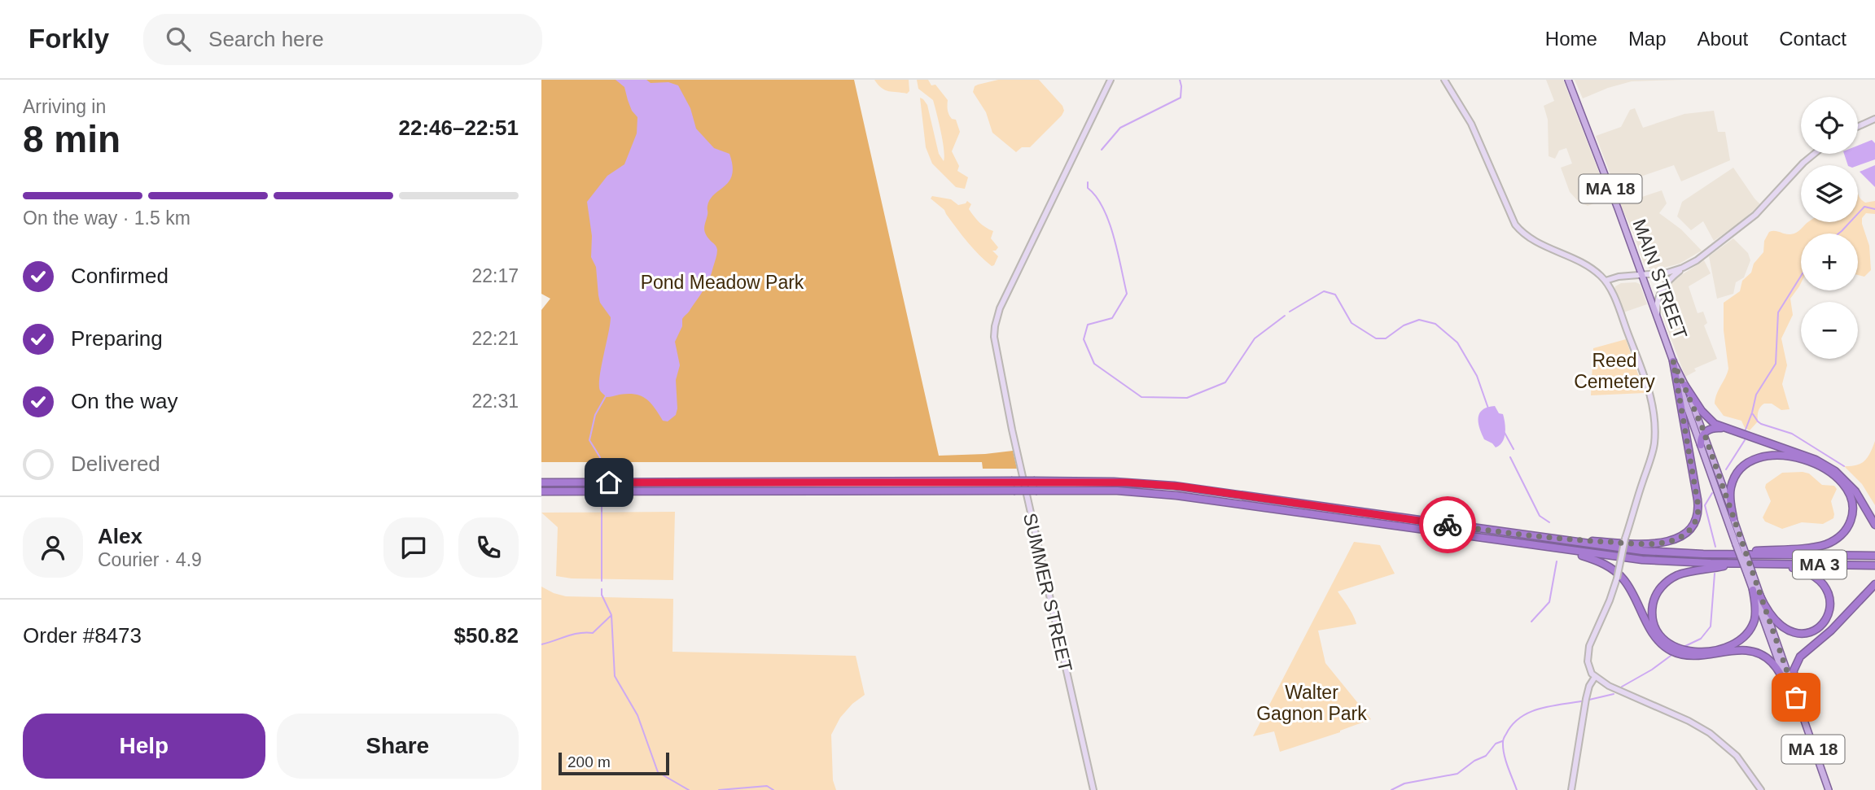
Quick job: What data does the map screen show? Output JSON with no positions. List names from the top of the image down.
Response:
{
  "streets": {
    "highway": ["MA 3"],
    "main road": ["MA 18", "MAIN STREET"],
    "street": ["SUMMER STREET"]
  },
  "parks": ["Pond Meadow Park", "Reed Cemetery", "Walter Gagnon Park"],
  "scale_bar": "200 m",
  "page": {
    "header": "Forkly",
    "search": "Search here",
    "nav": [
      "Home",
      "Map",
      "About",
      "Contact"
    ],
    "heading": ["8 min", "Arriving in", "22:46–22:51"],
    "panel": [
      "Alex",
      "Courier · 4.9",
      "Order #8473",
      "$50.82"
    ],
    "map_buttons": ["+", "−"],
    "bar": "On the way · 1.5 km",
    "list": [
      ["Confirmed", "22:17"],
      ["Preparing", "22:21"],
      ["On the way", "22:31"],
      "Delivered"
    ],
    "buttons": ["Help", "Share"],
    "scale": "200 m"
  }
}
